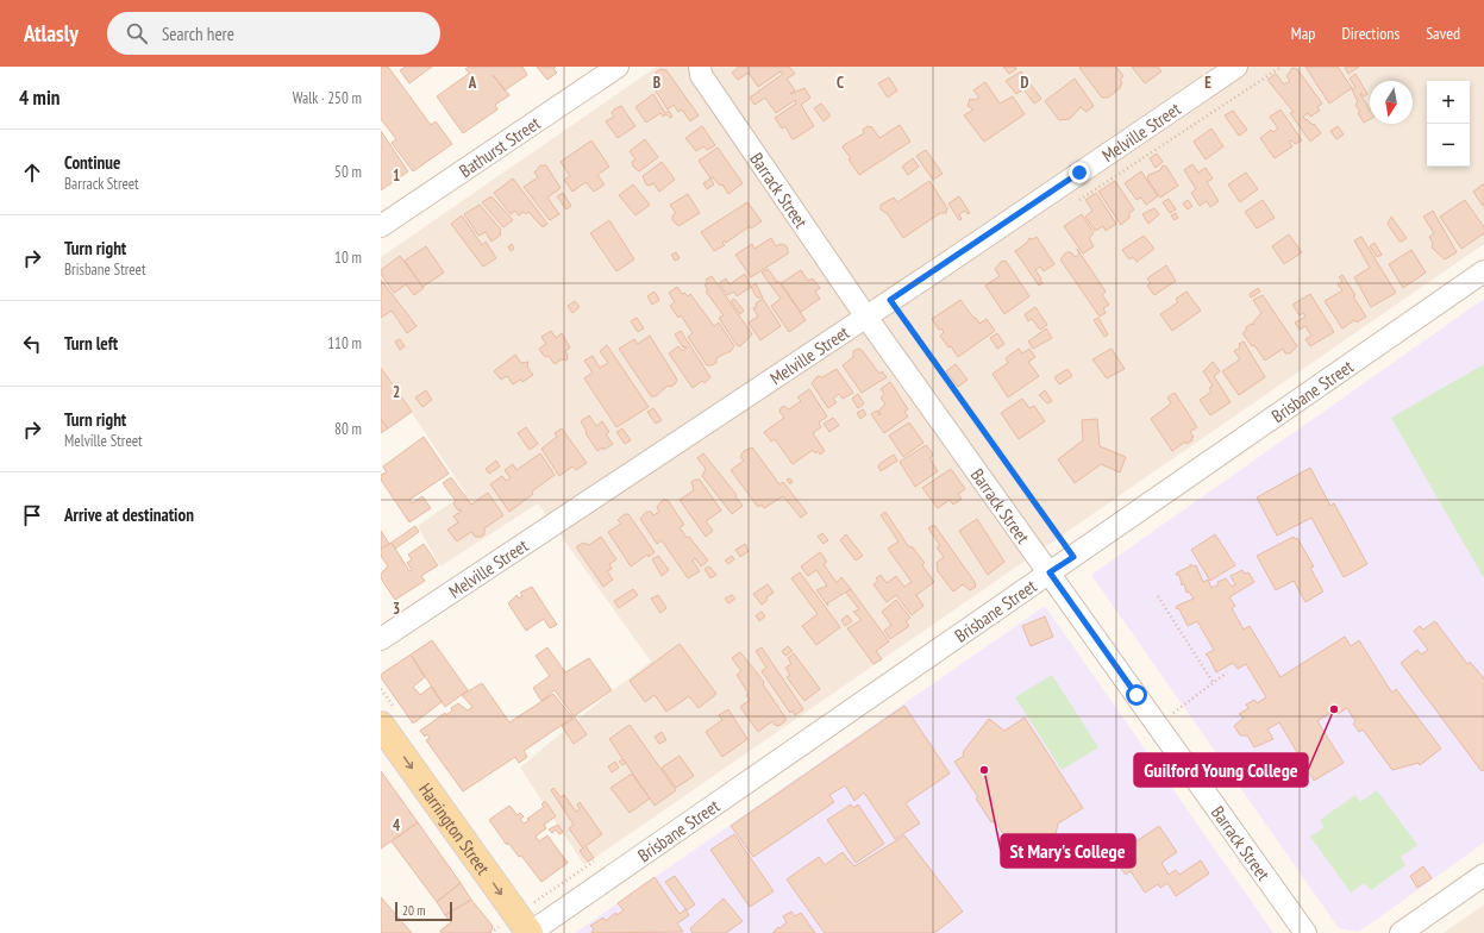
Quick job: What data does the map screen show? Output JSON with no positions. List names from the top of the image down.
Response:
{
  "streets": {
    "main road": ["Harrington Street"],
    "street": [
      "Melville Street",
      "Bathurst Street",
      "Barrack Street",
      "Brisbane Street"
    ]
  },
  "crossings": [
    ["Melville Street", "Barrack Street"],
    ["Barrack Street", "Brisbane Street"],
    ["Brisbane Street", "Harrington Street"]
  ],
  "one_way": ["Harrington Street"],
  "places": ["Guilford Young College", "St Mary's College"],
  "scale_bar": "20 m",
  "north": "bottom",
  "page": {
    "header": "Atlasly",
    "search": "Search here",
    "nav": ["Map", "Directions", "Saved"],
    "heading": ["4 min", "Walk · 250 m"],
    "map_buttons": ["+", "−"],
    "list": [
      ["Continue", "Barrack Street", "50 m"],
      ["Turn right", "Brisbane Street", "10 m"],
      ["Turn left", "110 m"],
      ["Turn right", "Melville Street", "80 m"],
      "Arrive at destination"
    ],
    "scale": "20 m"
  },
  "grid": {
    "columns": [
      "A",
      "B",
      "C",
      "D",
      "E"
    ],
    "rows": [
      "1",
      "2",
      "3",
      "4"
    ]
  }
}
